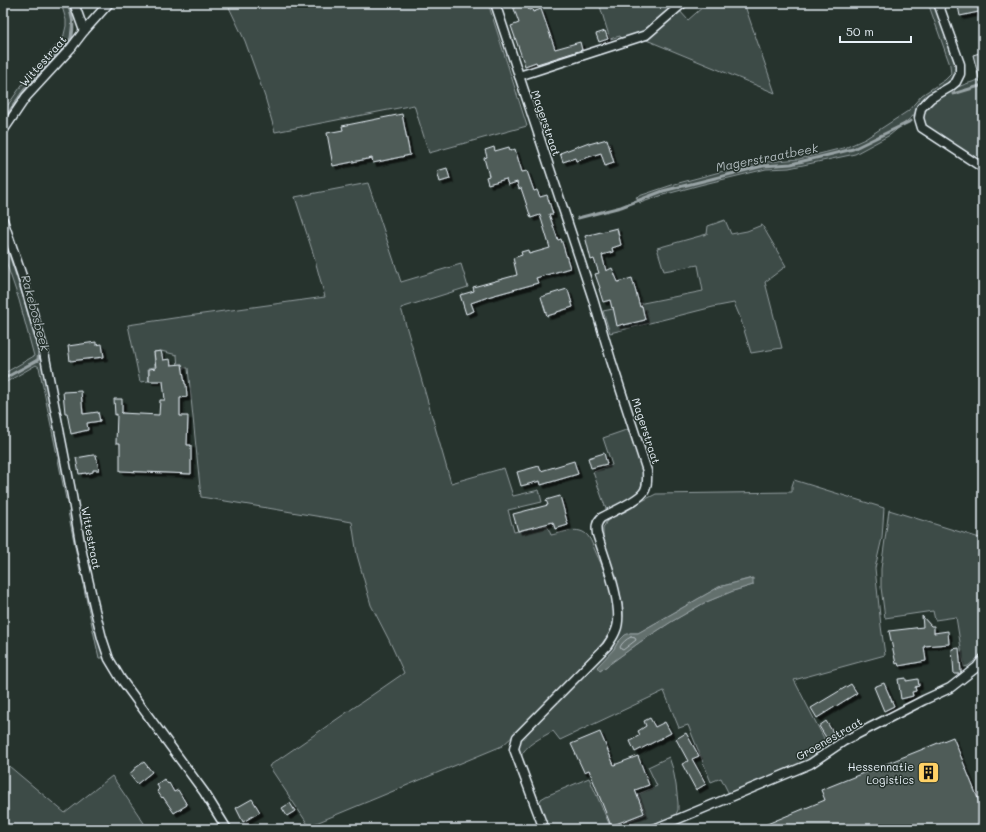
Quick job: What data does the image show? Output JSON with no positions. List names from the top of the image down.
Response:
{
  "streets": {
    "street": ["Wittestraat", "Magerstraat", "Groenestraat"]
  },
  "water": ["Magerstraatbeek", "Rakebosbeek"],
  "places": {
    "building": ["Hessennatie Logistics"]
  },
  "scale_bar": "50 m"
}
